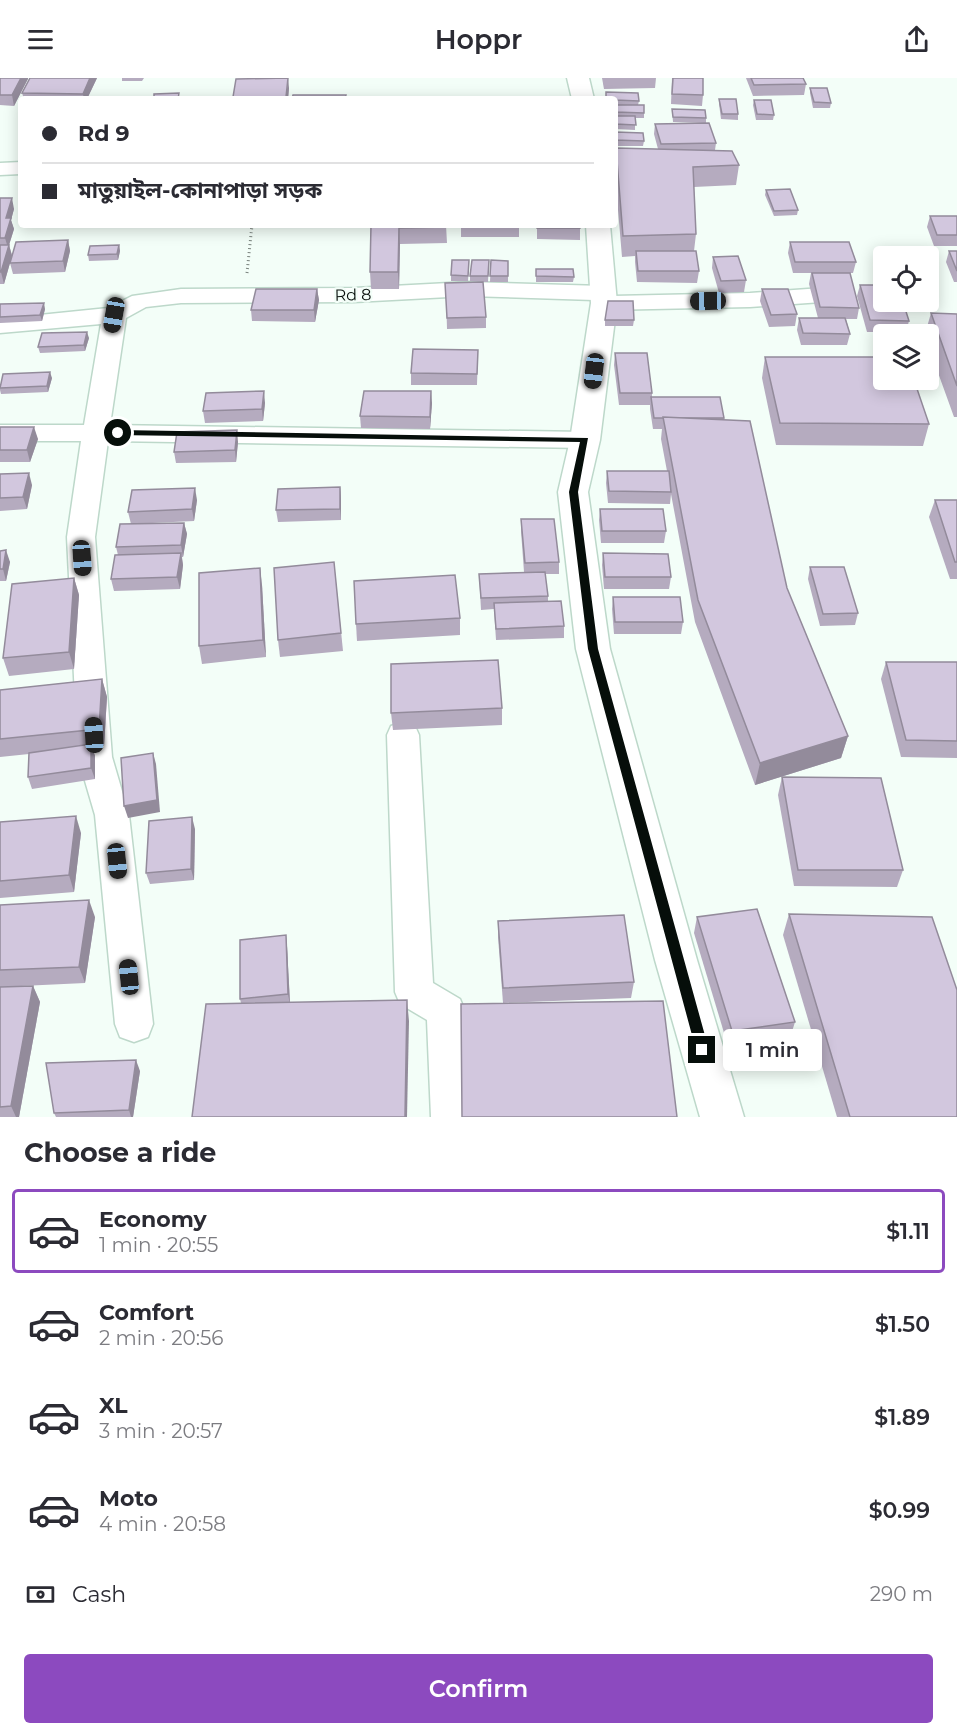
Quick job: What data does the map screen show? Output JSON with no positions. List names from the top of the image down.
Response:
{
  "streets": {
    "street": ["Rd 8"]
  },
  "page": {
    "header": "Hoppr",
    "banner": ["Rd 9", "মাতুয়াইল-কোনাপাড়া সড়ক"],
    "bubble": "1 min",
    "heading": "Choose a ride",
    "list": [
      {
        "name": "Economy",
        "note": "1 min · 20:55",
        "value": "$1.11"
      },
      {
        "name": "Comfort",
        "note": "2 min · 20:56",
        "value": "$1.50"
      },
      {
        "name": "XL",
        "note": "3 min · 20:57",
        "value": "$1.89"
      },
      {
        "name": "Moto",
        "note": "4 min · 20:58",
        "value": "$0.99"
      }
    ],
    "pay": ["Cash", "290 m"],
    "buttons": "Confirm"
  }
}
